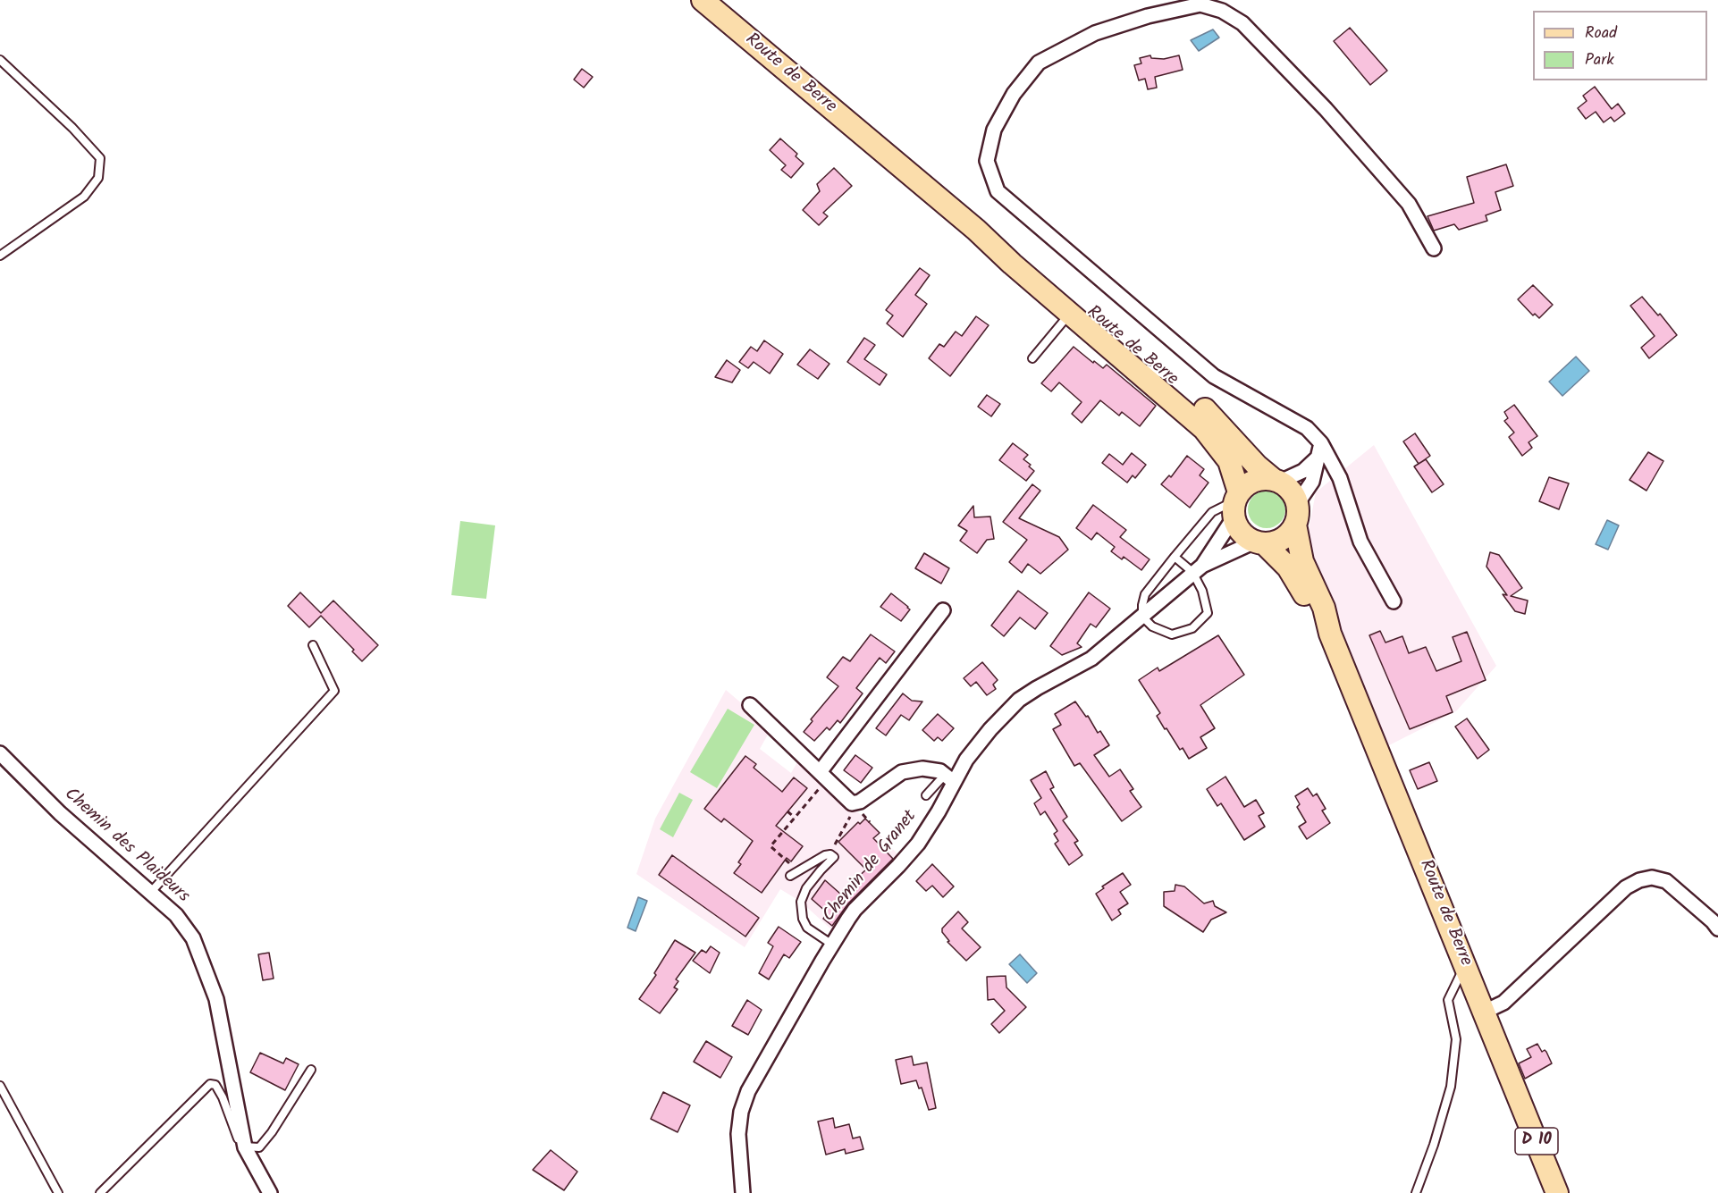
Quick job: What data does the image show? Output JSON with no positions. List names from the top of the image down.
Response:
{
  "streets": {
    "main road": ["Route de Berre", "D 10"],
    "street": ["Chemin des Plaideurs", "Chemin de Granet"]
  },
  "crossings": [
    ["Route de Berre", "Chemin de Granet"]
  ],
  "legend": ["Road", "Park"]
}
